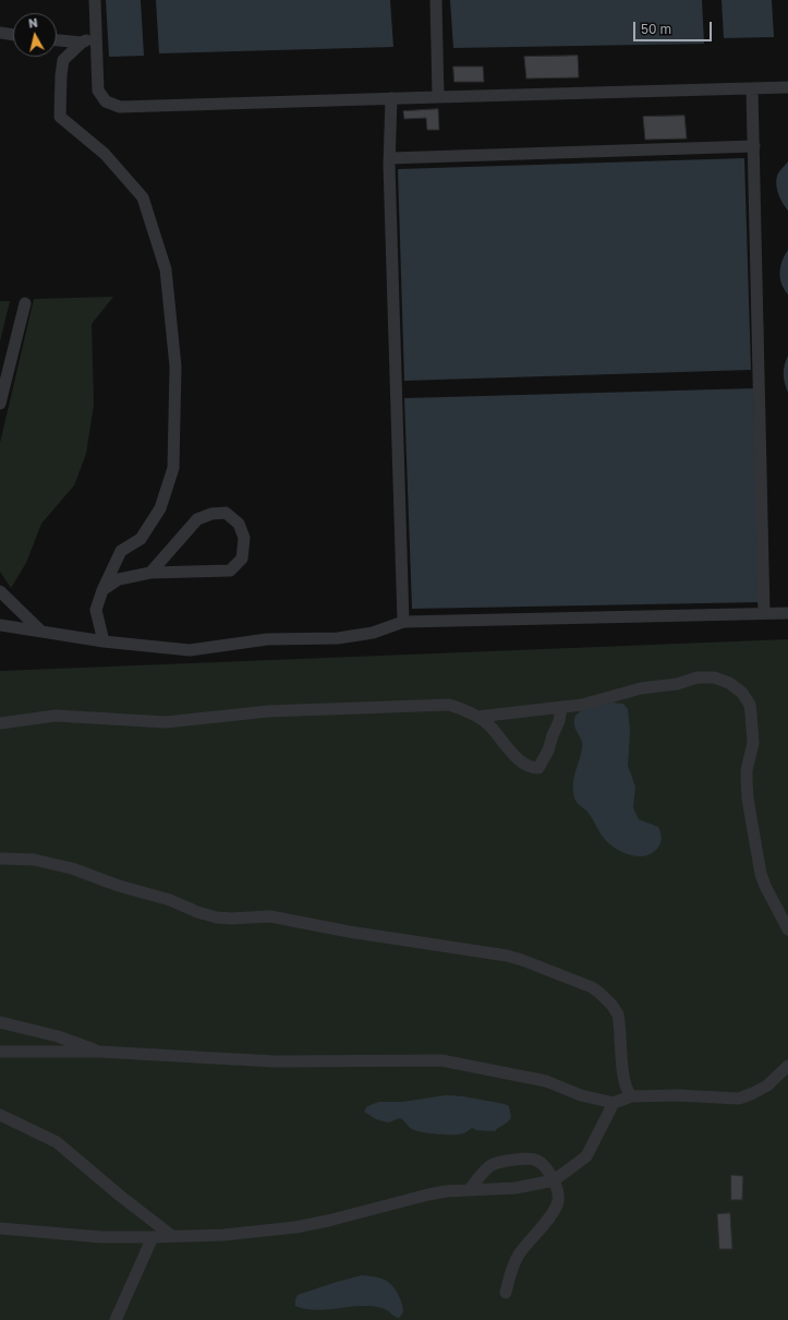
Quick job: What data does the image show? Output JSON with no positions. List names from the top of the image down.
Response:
{
  "scale_bar": "50 m",
  "north": "top"
}
